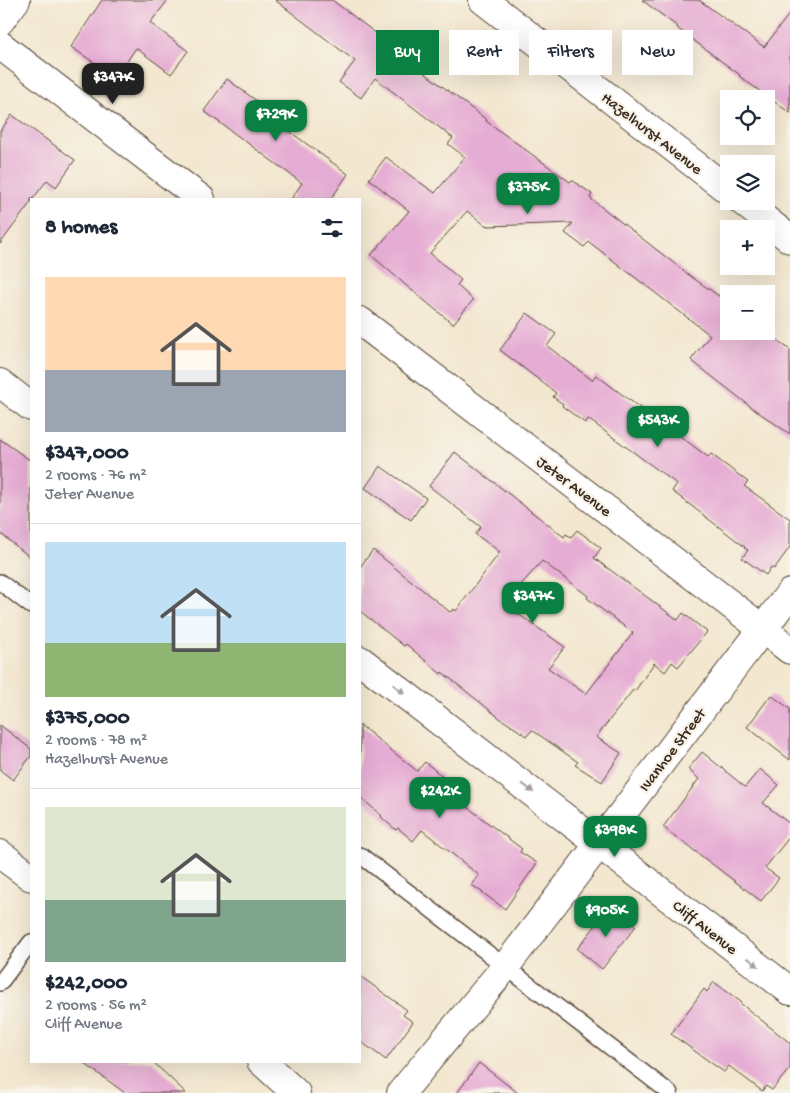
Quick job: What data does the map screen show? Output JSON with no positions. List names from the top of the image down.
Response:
{
  "streets": {
    "street": [
      "Hazelhurst Avenue",
      "Jeter Avenue",
      "Ivanhoe Street",
      "Cliff Avenue"
    ]
  },
  "crossings": [
    ["Jeter Avenue", "Ivanhoe Street"],
    ["Ivanhoe Street", "Cliff Avenue"]
  ],
  "one_way": ["Cliff Avenue"],
  "page": {
    "chip": [
      "Buy",
      "Rent",
      "Filters",
      "New"
    ],
    "price": [
      "$347K",
      "$729K",
      "$375K",
      "$543K",
      "$347K",
      "$242K",
      "$398K",
      "$905K"
    ],
    "map_buttons": ["+", "−"],
    "heading": "8 homes",
    "list": [
      {
        "name": "$347,000",
        "note": "2 rooms · 76 m² · Jeter Avenue"
      },
      {
        "name": "$375,000",
        "note": "2 rooms · 78 m² · Hazelhurst Avenue"
      },
      {
        "name": "$242,000",
        "note": "2 rooms · 56 m² · Cliff Avenue"
      }
    ]
  }
}
